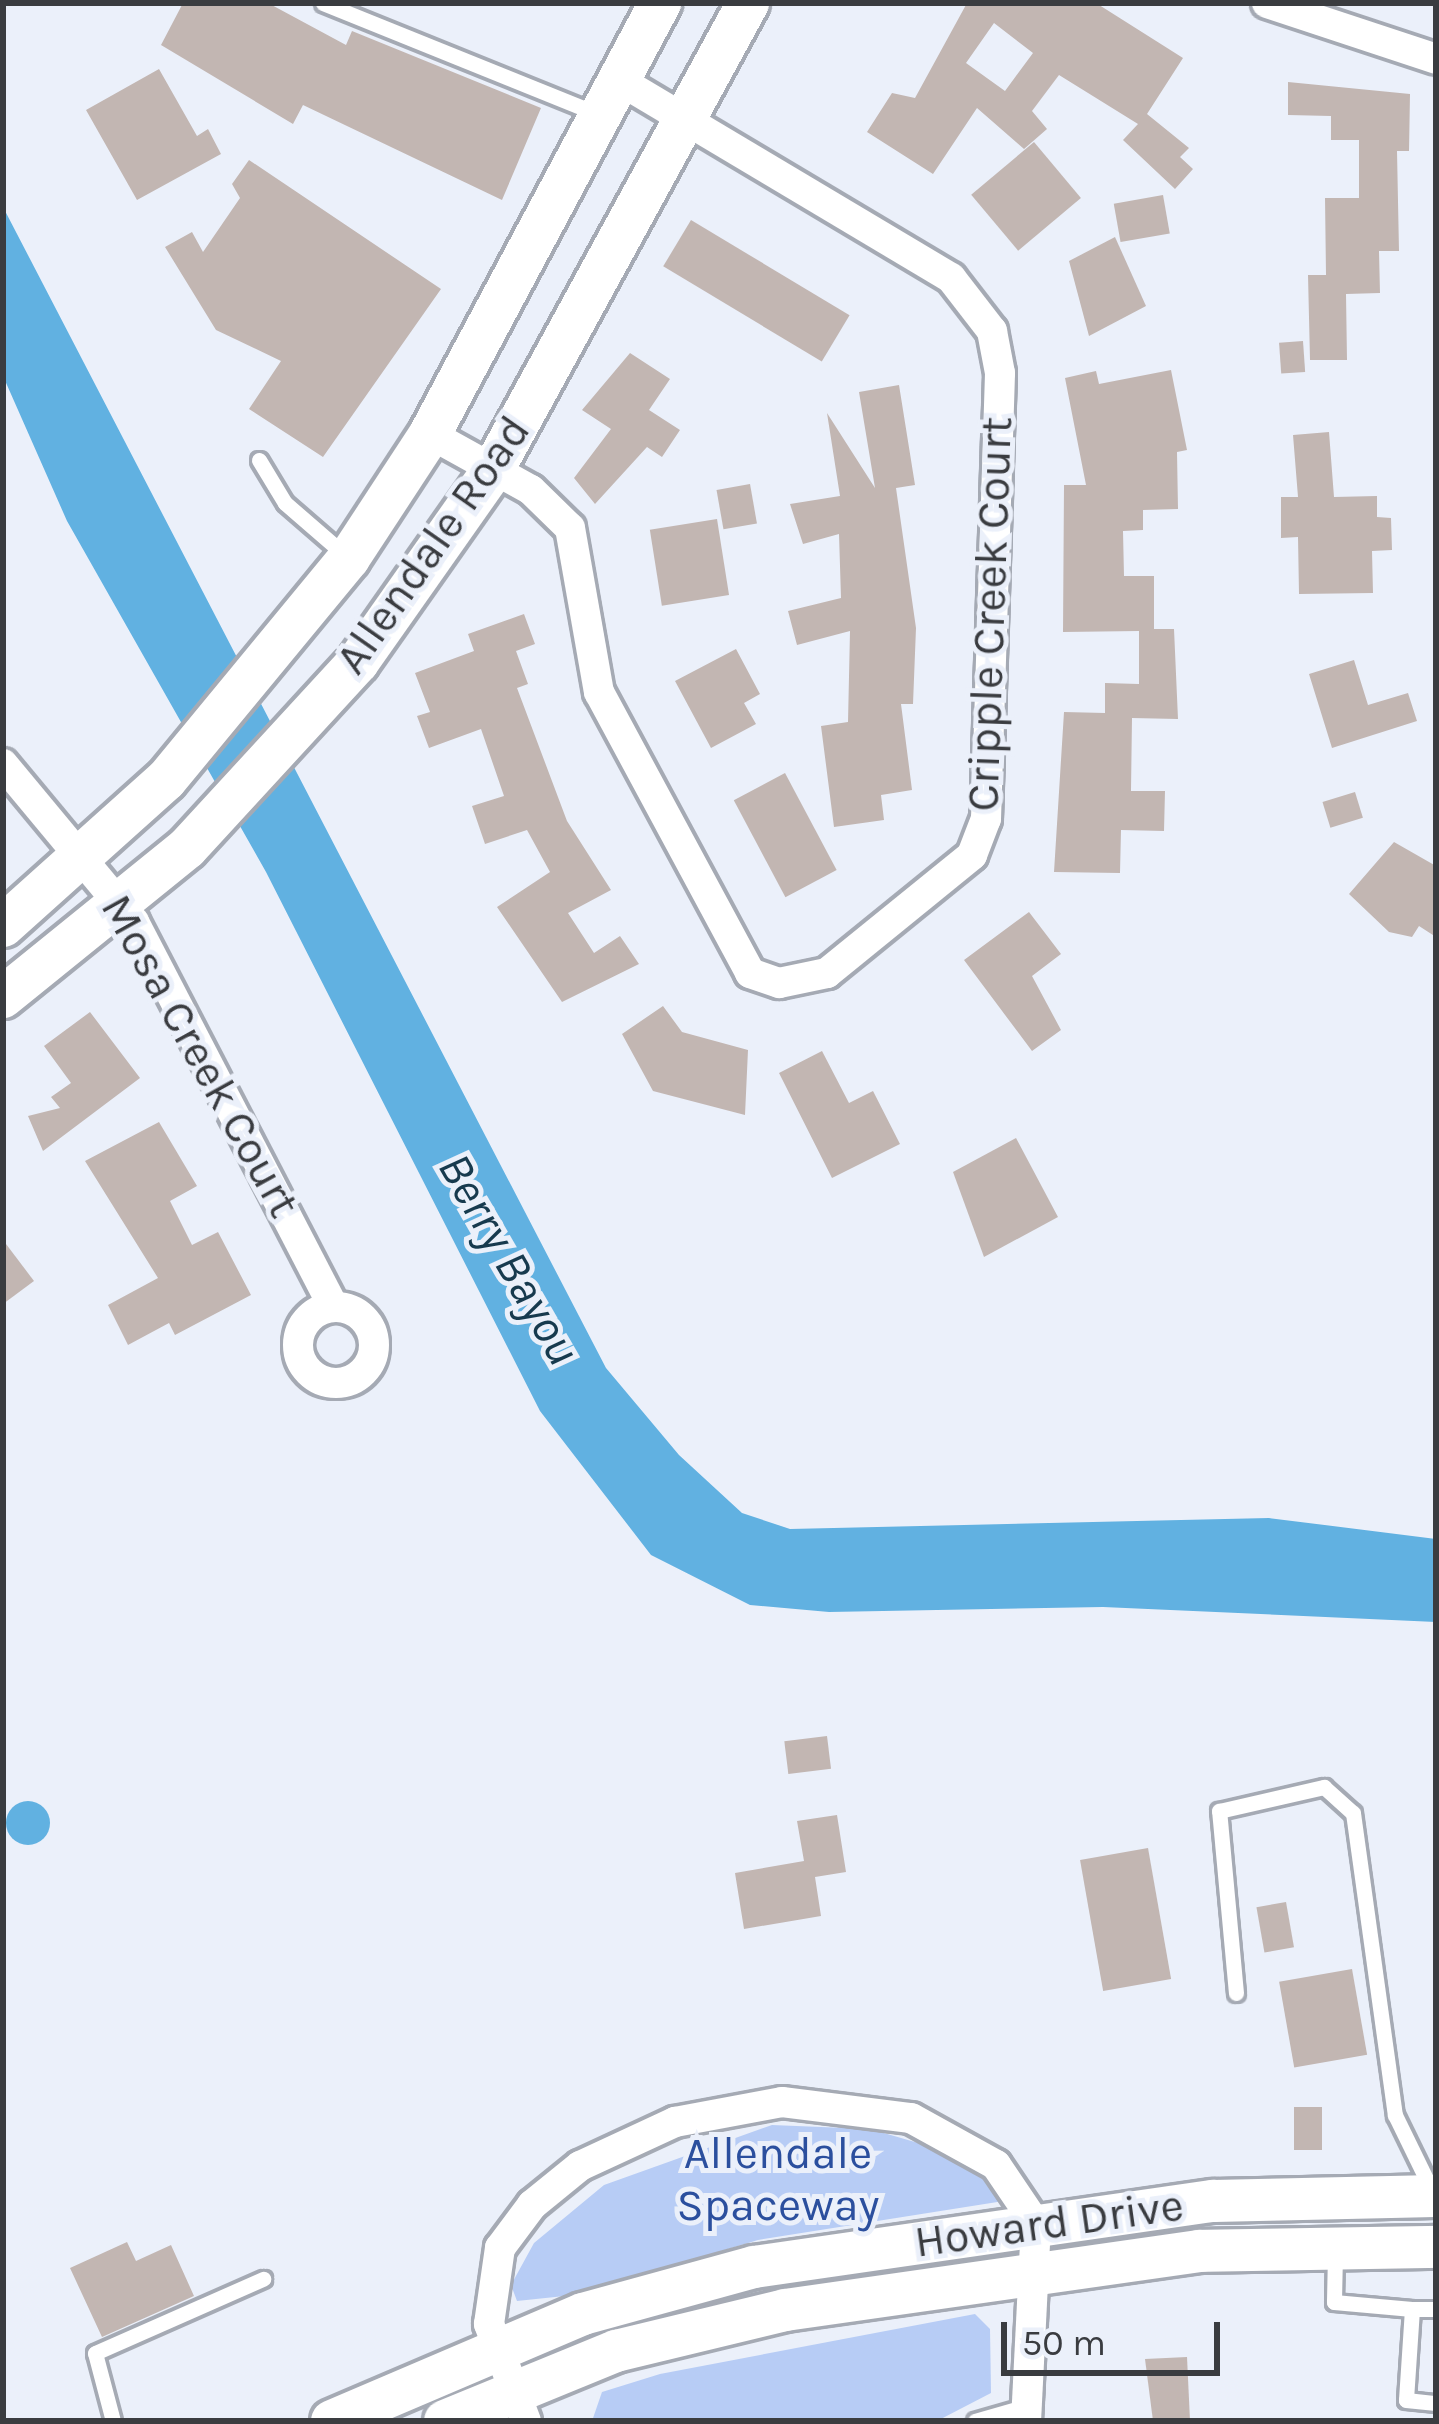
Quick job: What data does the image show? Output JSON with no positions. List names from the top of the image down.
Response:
{
  "streets": {
    "main road": ["Allendale Road", "Howard Drive"],
    "street": ["Cripple Creek Court", "Mosa Creek Court"]
  },
  "crossings": [
    ["Allendale Road", "Cripple Creek Court"],
    ["Allendale Road", "Mosa Creek Court"]
  ],
  "water": ["Berry Bayou"],
  "parks": ["Allendale Spaceway"],
  "scale_bar": "50 m"
}
